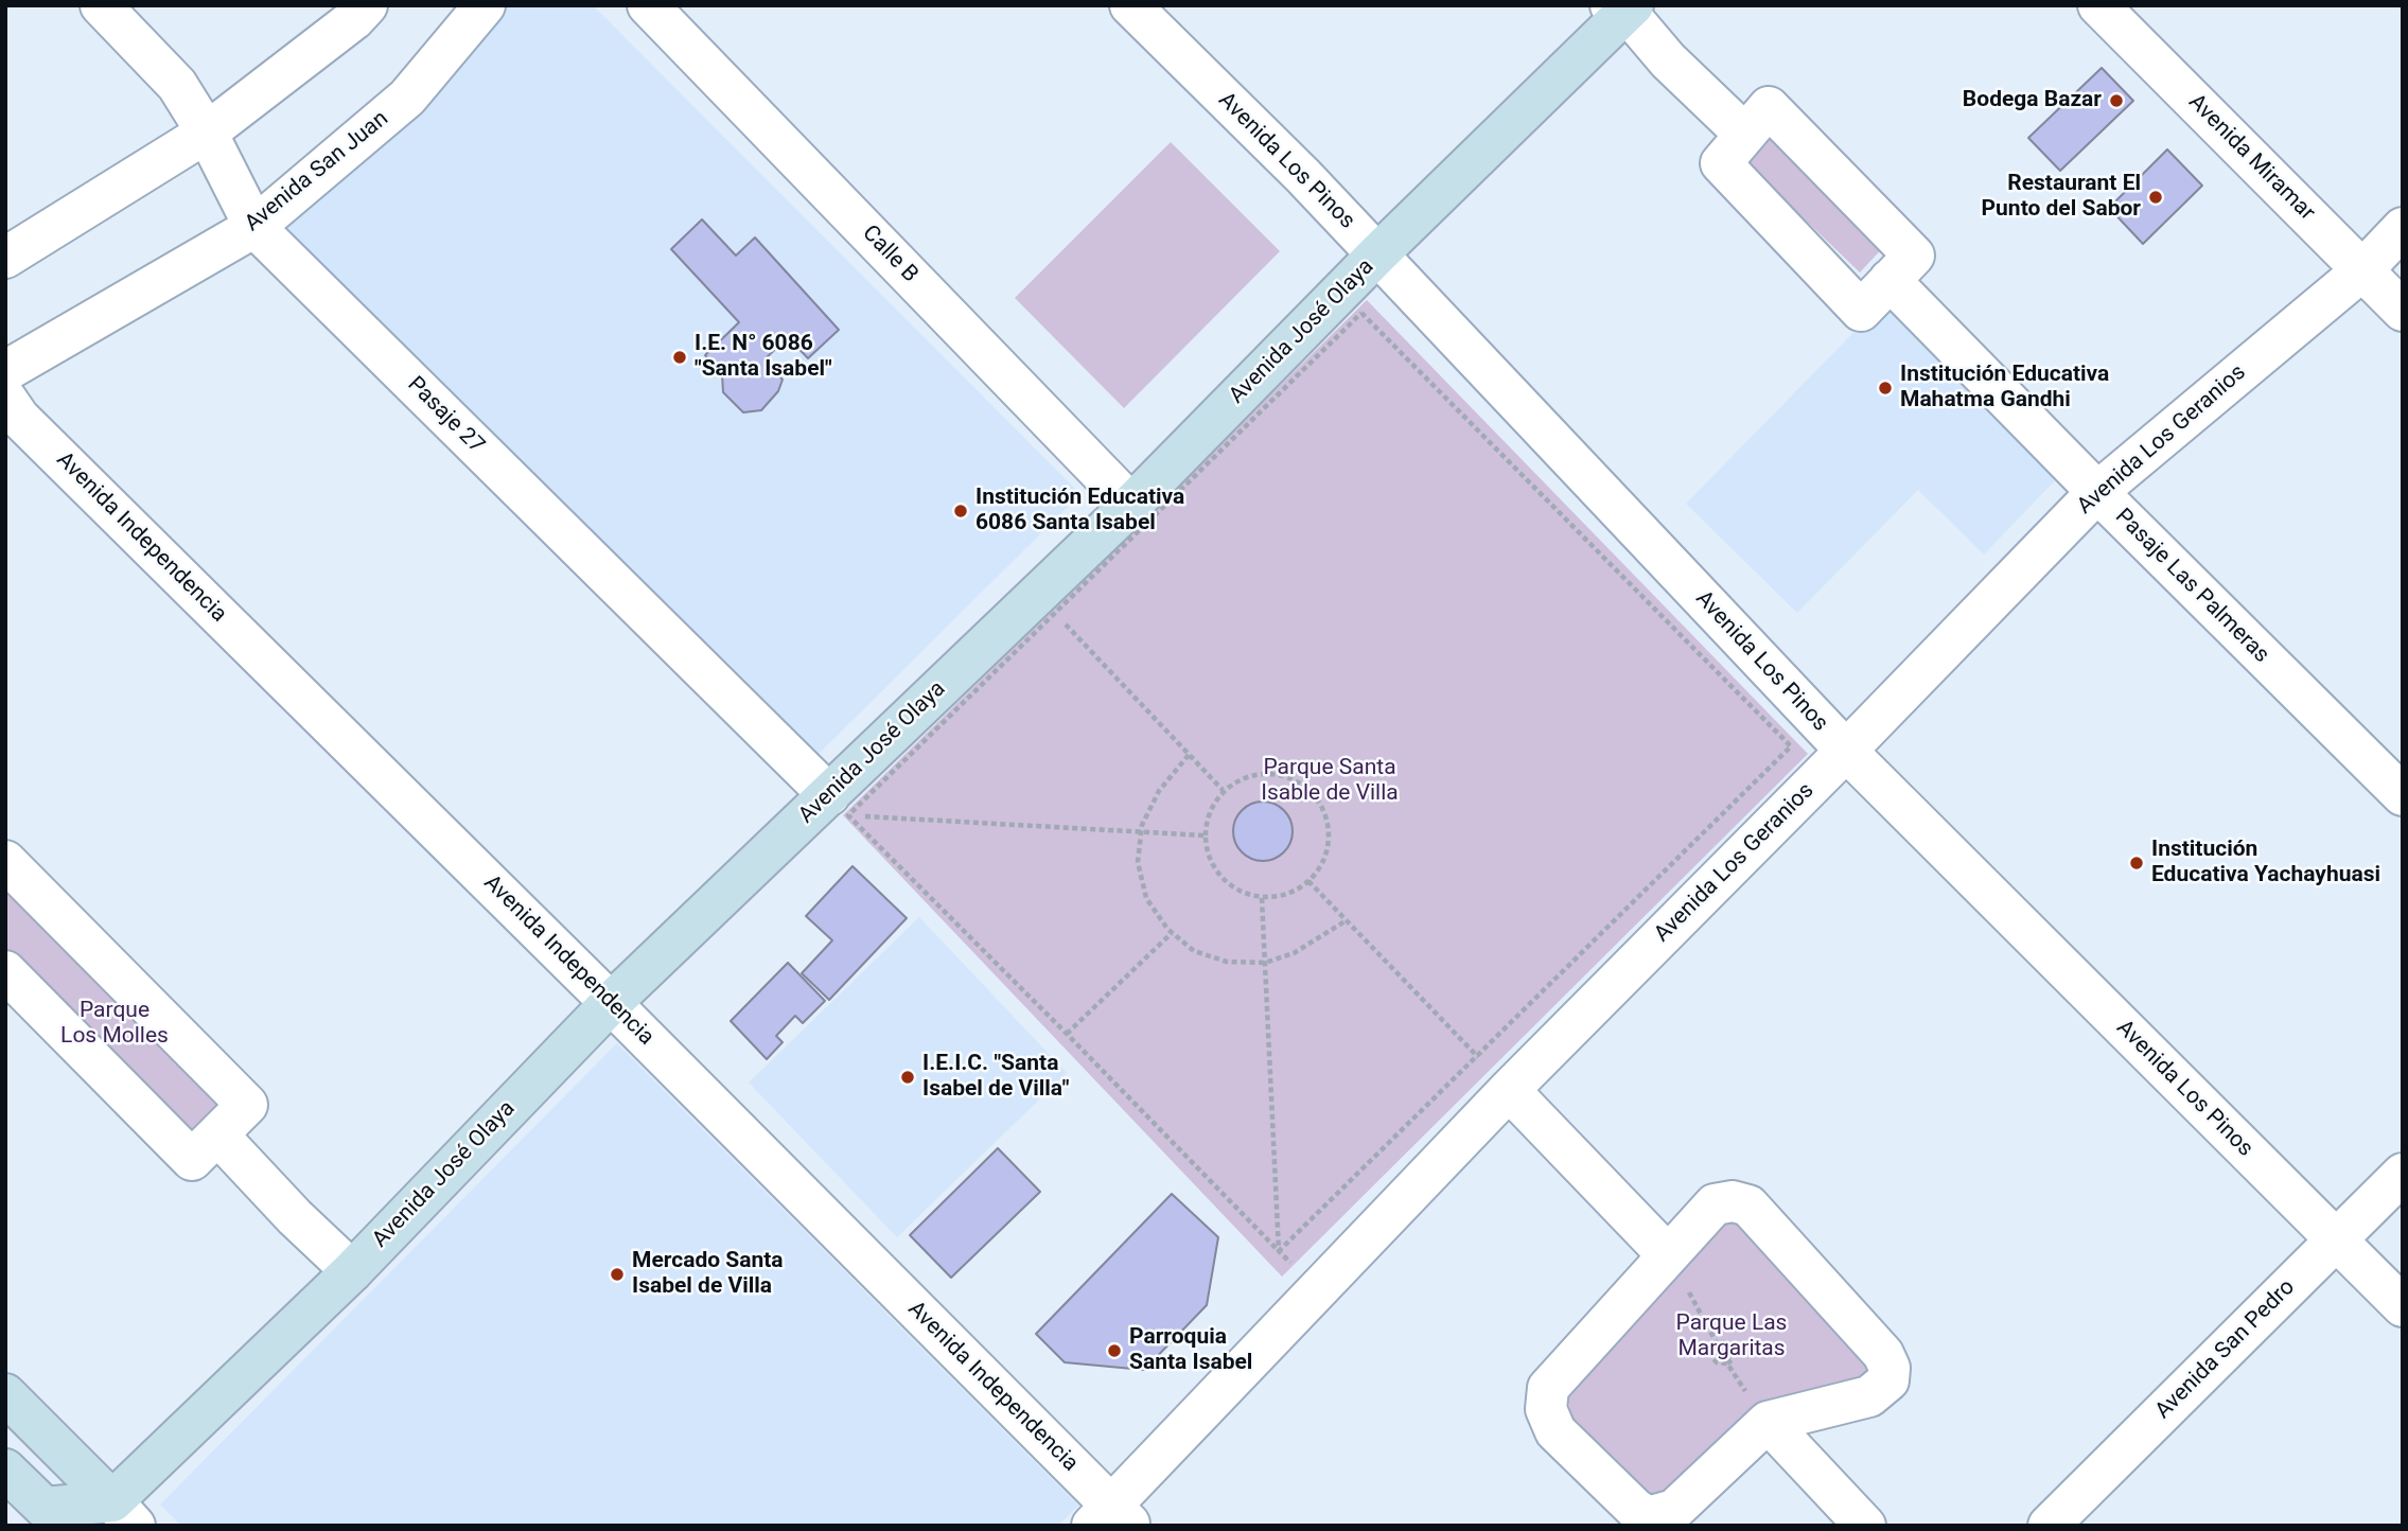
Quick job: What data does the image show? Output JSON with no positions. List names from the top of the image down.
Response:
{
  "streets": {
    "main road": ["Avenida José Olaya"],
    "street": [
      "Avenida Miramar",
      "Avenida Los Pinos",
      "Avenida San Juan",
      "Calle B",
      "Pasaje 27",
      "Avenida Los Geranios",
      "Avenida Independencia",
      "Pasaje Las Palmeras",
      "Avenida San Pedro"
    ]
  },
  "crossings": [
    ["Avenida Miramar", "Avenida Los Geranios"],
    ["Avenida Los Pinos", "Avenida José Olaya"],
    ["Avenida Los Pinos", "Avenida Los Geranios"],
    ["Avenida Los Pinos", "Avenida San Pedro"],
    ["Avenida San Juan", "Pasaje 27"],
    ["Calle B", "Avenida José Olaya"],
    ["Avenida José Olaya", "Pasaje 27"],
    ["Avenida José Olaya", "Avenida Independencia"],
    ["Avenida Los Geranios", "Avenida Independencia"],
    ["Avenida Los Geranios", "Pasaje Las Palmeras"]
  ],
  "parks": ["Parque Santa Isable de Villa", "Parque Los Molles", "Parque Las Margaritas"],
  "places": [
    "Bodega Bazar",
    "Restaurant El Punto del Sabor",
    "I.E. N° 6086 \"Santa Isabel\"",
    "Institución Educativa Mahatma Gandhi",
    "Institución Educativa 6086 Santa Isabel",
    "Institución Educativa Yachayhuasi",
    "I.E.I.C. \"Santa Isabel de Villa\"",
    "Mercado Santa Isabel de Villa",
    "Parroquia Santa Isabel"
  ]
}
